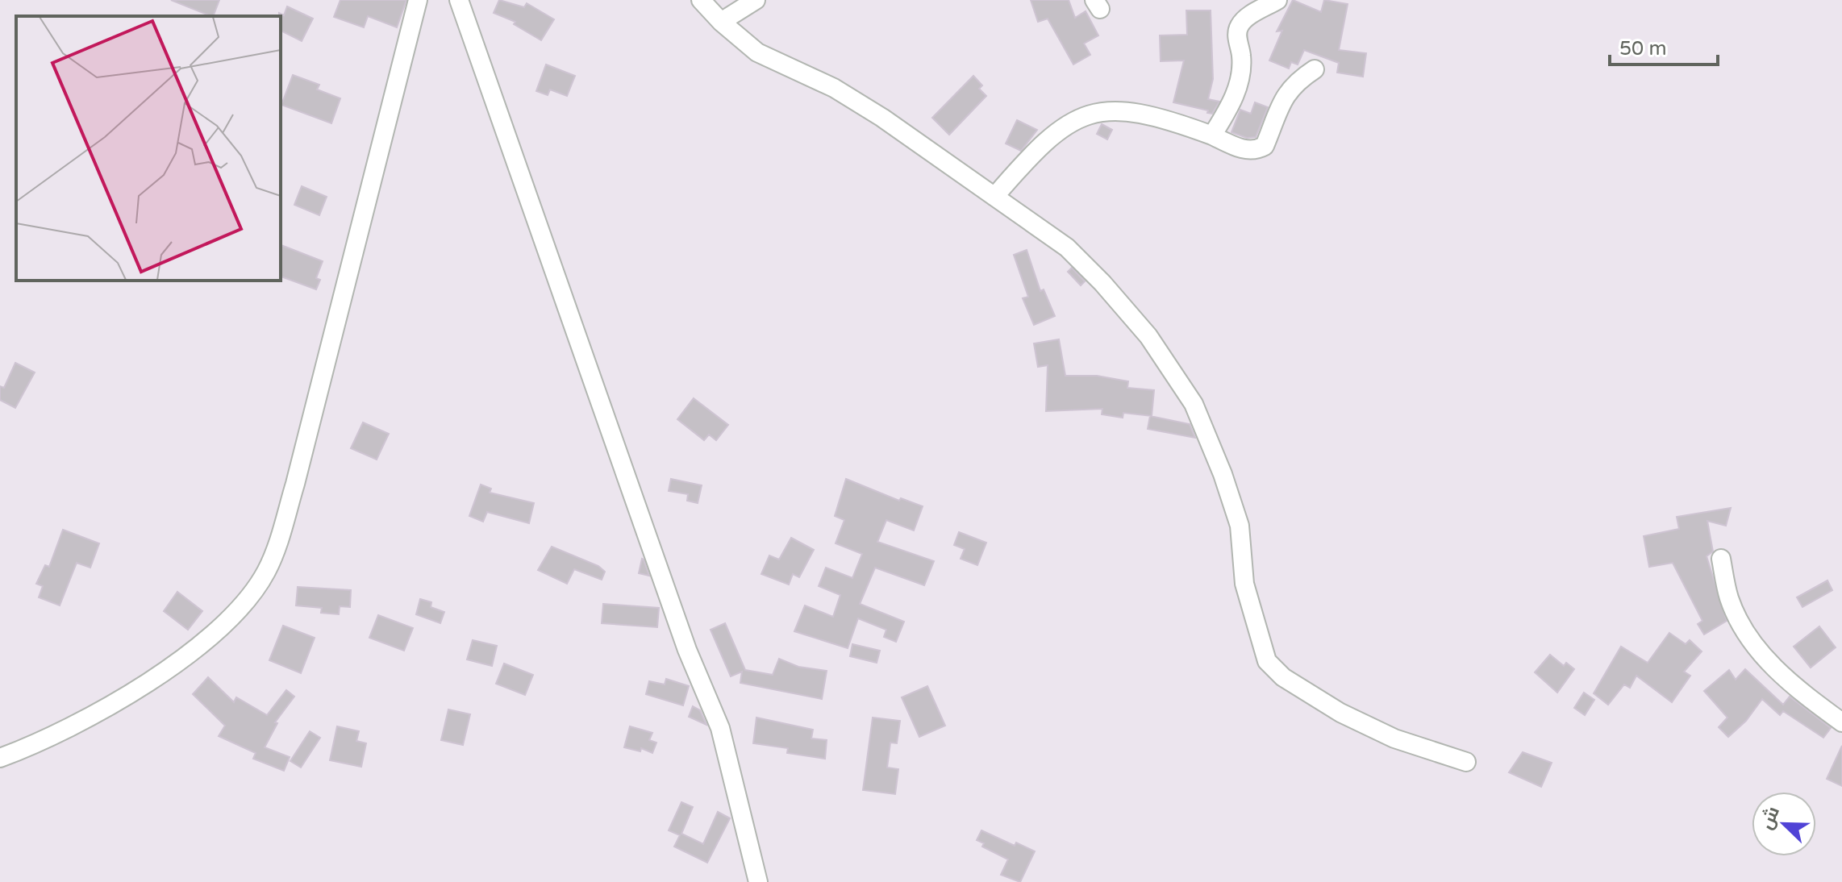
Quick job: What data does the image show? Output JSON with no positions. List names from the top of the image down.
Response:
{
  "scale_bar": "50 m",
  "north": "top left"
}
